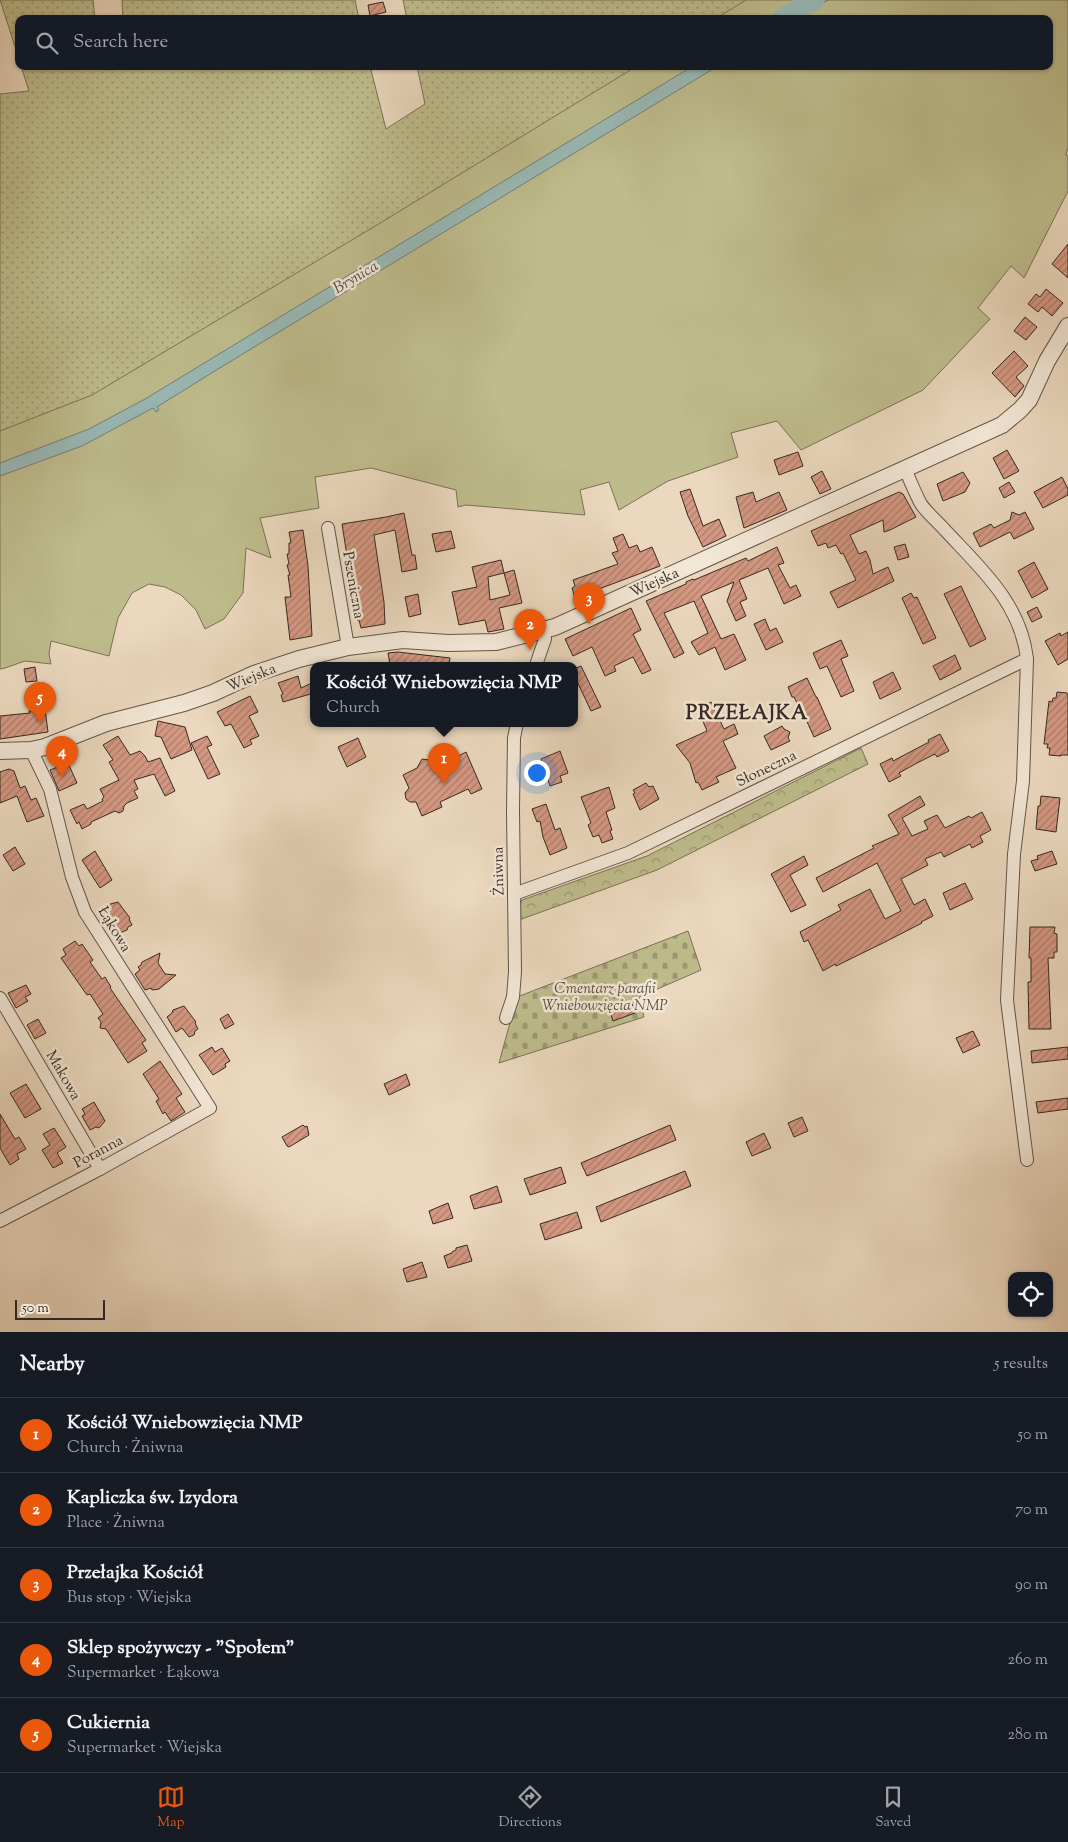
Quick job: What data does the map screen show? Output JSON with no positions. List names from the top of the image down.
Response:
{
  "streets": {
    "street": [
      "Wiejska",
      "Pszeniczna",
      "Słoneczna",
      "Żniwna",
      "Łąkowa",
      "Makowa",
      "Poranna"
    ]
  },
  "crossings": [
    ["Wiejska", "Pszeniczna"],
    ["Wiejska", "Łąkowa"],
    ["Słoneczna", "Żniwna"],
    ["Łąkowa", "Poranna"],
    ["Makowa", "Poranna"]
  ],
  "districts": ["PRZEŁAJKA"],
  "water": ["Brynica"],
  "parks": ["Cmentarz parafii Wniebowzięcia NMP"],
  "scale_bar": "50 m",
  "page": {
    "search": "Search here",
    "pins": [
      "3",
      "2",
      "5",
      "4",
      "1"
    ],
    "popup": ["Kościół Wniebowzięcia NMP", "Church"],
    "scale": "50 m",
    "heading": ["Nearby", "5 results"],
    "list": [
      {
        "mark": "1",
        "name": "Kościół Wniebowzięcia NMP",
        "note": "Church · Żniwna",
        "value": "50 m"
      },
      {
        "mark": "2",
        "name": "Kapliczka św. Izydora",
        "note": "Place · Żniwna",
        "value": "70 m"
      },
      {
        "mark": "3",
        "name": "Przełajka Kościół",
        "note": "Bus stop · Wiejska",
        "value": "90 m"
      },
      {
        "mark": "4",
        "name": "Sklep spożywczy - \"Społem\"",
        "note": "Supermarket · Łąkowa",
        "value": "260 m"
      },
      {
        "mark": "5",
        "name": "Cukiernia",
        "note": "Supermarket · Wiejska",
        "value": "280 m"
      }
    ],
    "nav": ["Map", "Directions", "Saved"]
  }
}
